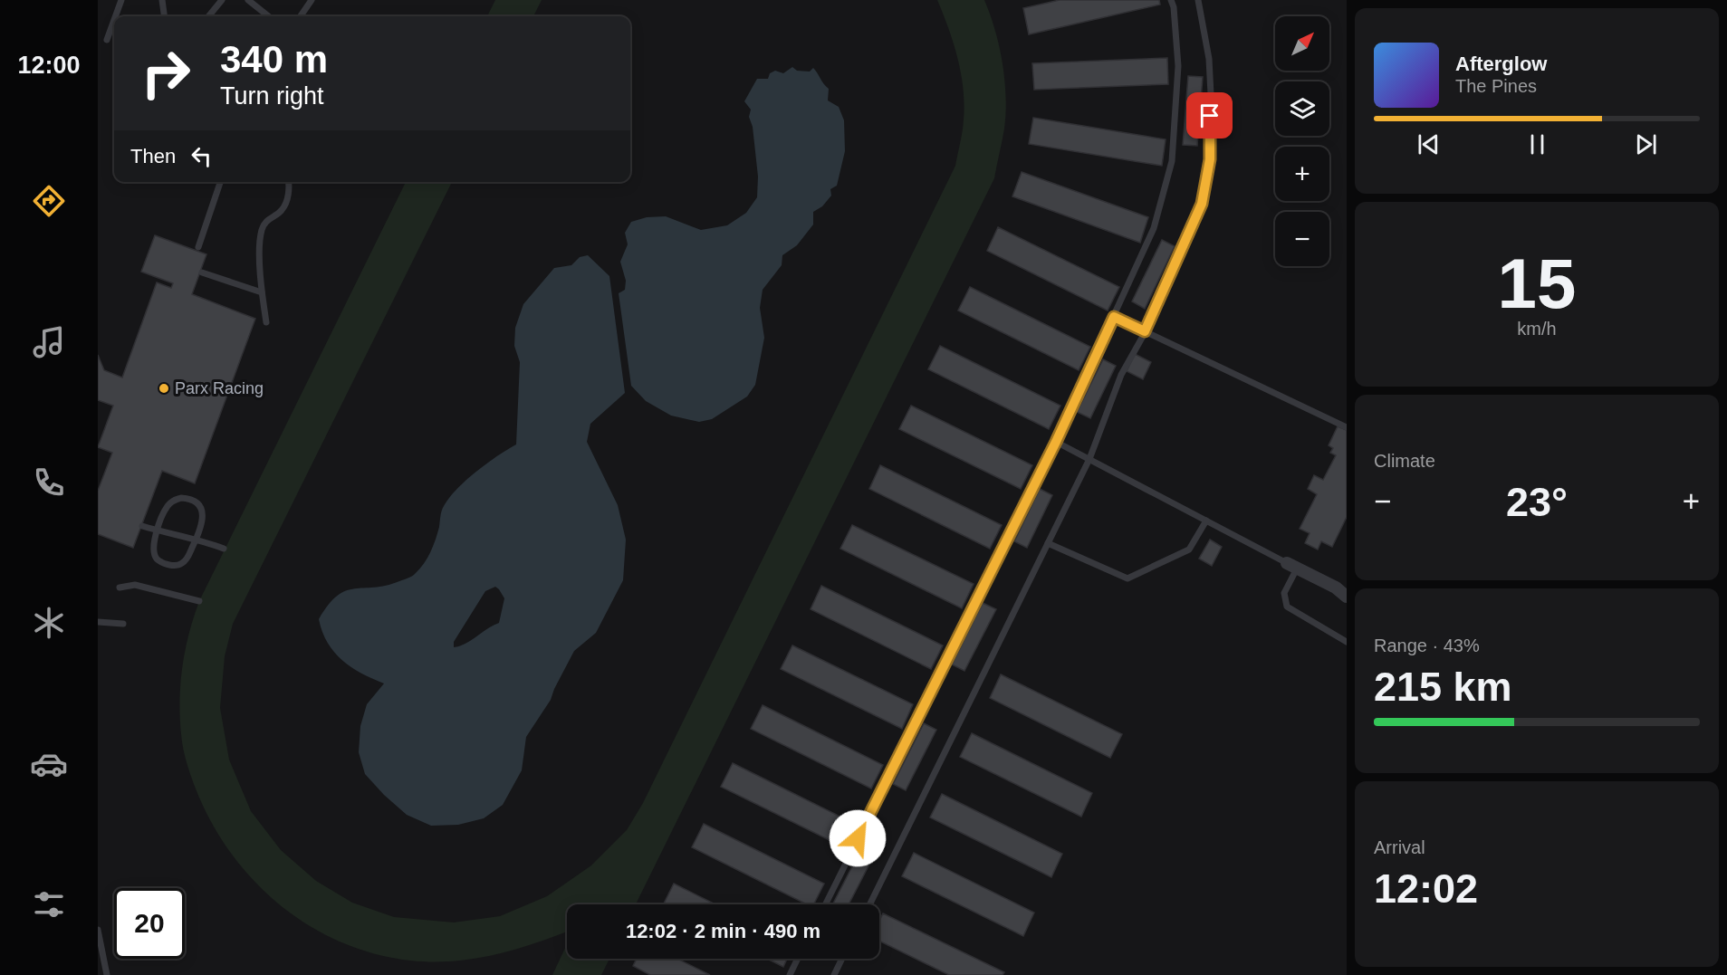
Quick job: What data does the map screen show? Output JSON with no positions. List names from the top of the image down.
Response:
{
  "places": ["Parx Racing"],
  "north": "top right",
  "page": {
    "tabs": "12:00",
    "map_buttons": ["+", "−"],
    "turn": ["340 m", "Turn right"],
    "song": ["Afterglow", "The Pines"],
    "then": "Then",
    "tile": [
      ["15", "km/h"],
      "Climate",
      ["Range · 43%", "215 km"],
      ["Arrival", "12:02"]
    ],
    "heat": ["−", "23°", "+"],
    "limit": "20",
    "trip": "12:02 · 2 min · 490 m"
  }
}
